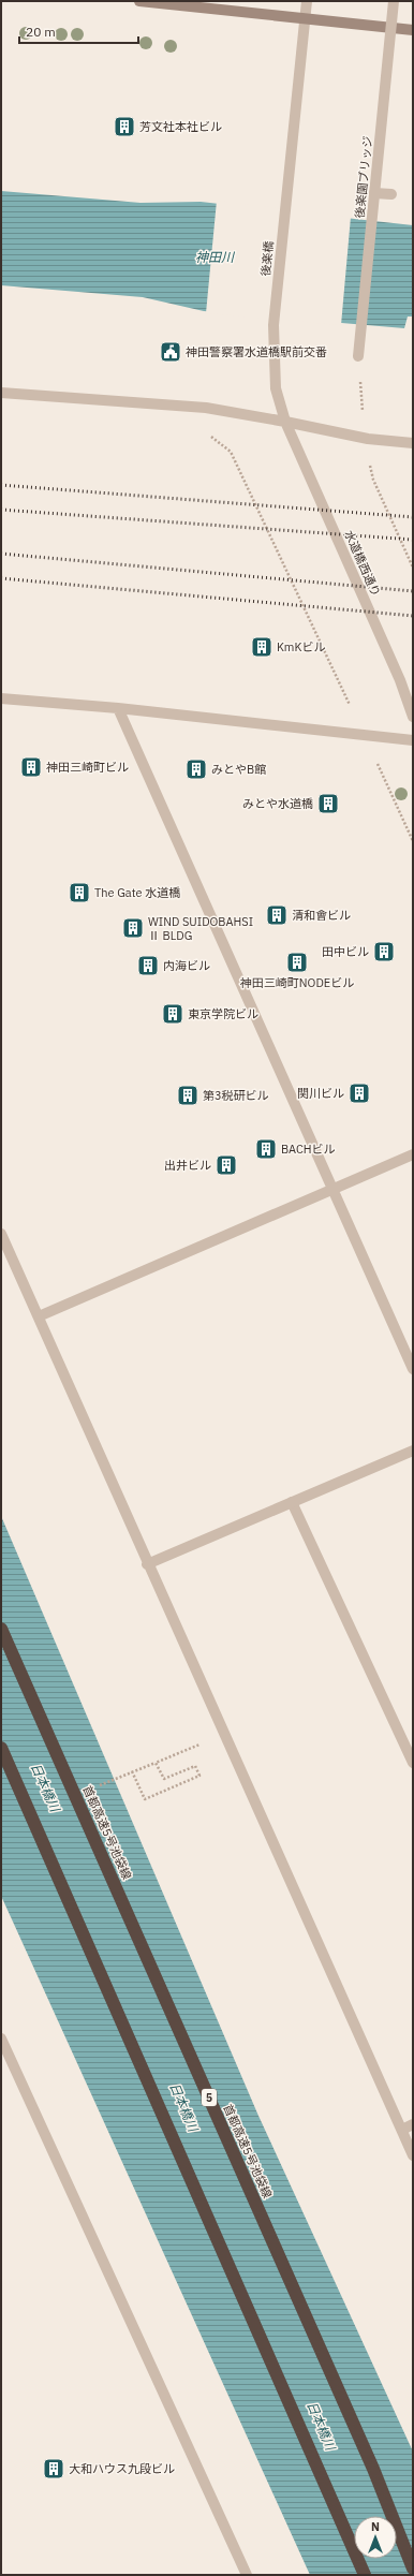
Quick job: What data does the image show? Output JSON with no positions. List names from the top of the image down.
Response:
{
  "streets": {
    "highway": ["首都高速5号池袋線", "5"],
    "street": ["後楽園ブリッジ", "後楽橋", "水道橋西通り"]
  },
  "crossings": [
    ["後楽橋", "水道橋西通り"]
  ],
  "water": ["神田川", "日本橋川"],
  "places": {
    "building": [
      "芳文社本社ビル",
      "KmKビル",
      "神田三崎町ビル",
      "みとやB館",
      "みとや水道橋",
      "The Gate 水道橋",
      "清和會ビル",
      "WIND SUIDOBAHSI Ⅱ BLDG",
      "田中ビル",
      "神田三崎町NODEビル",
      "内海ビル",
      "東京学院ビル",
      "関川ビル",
      "第3税研ビル",
      "BACHビル",
      "出井ビル",
      "大和ハウス九段ビル"
    ],
    "public building": ["神田警察署水道橋駅前交番"]
  },
  "scale_bar": "20 m",
  "north": "top"
}
